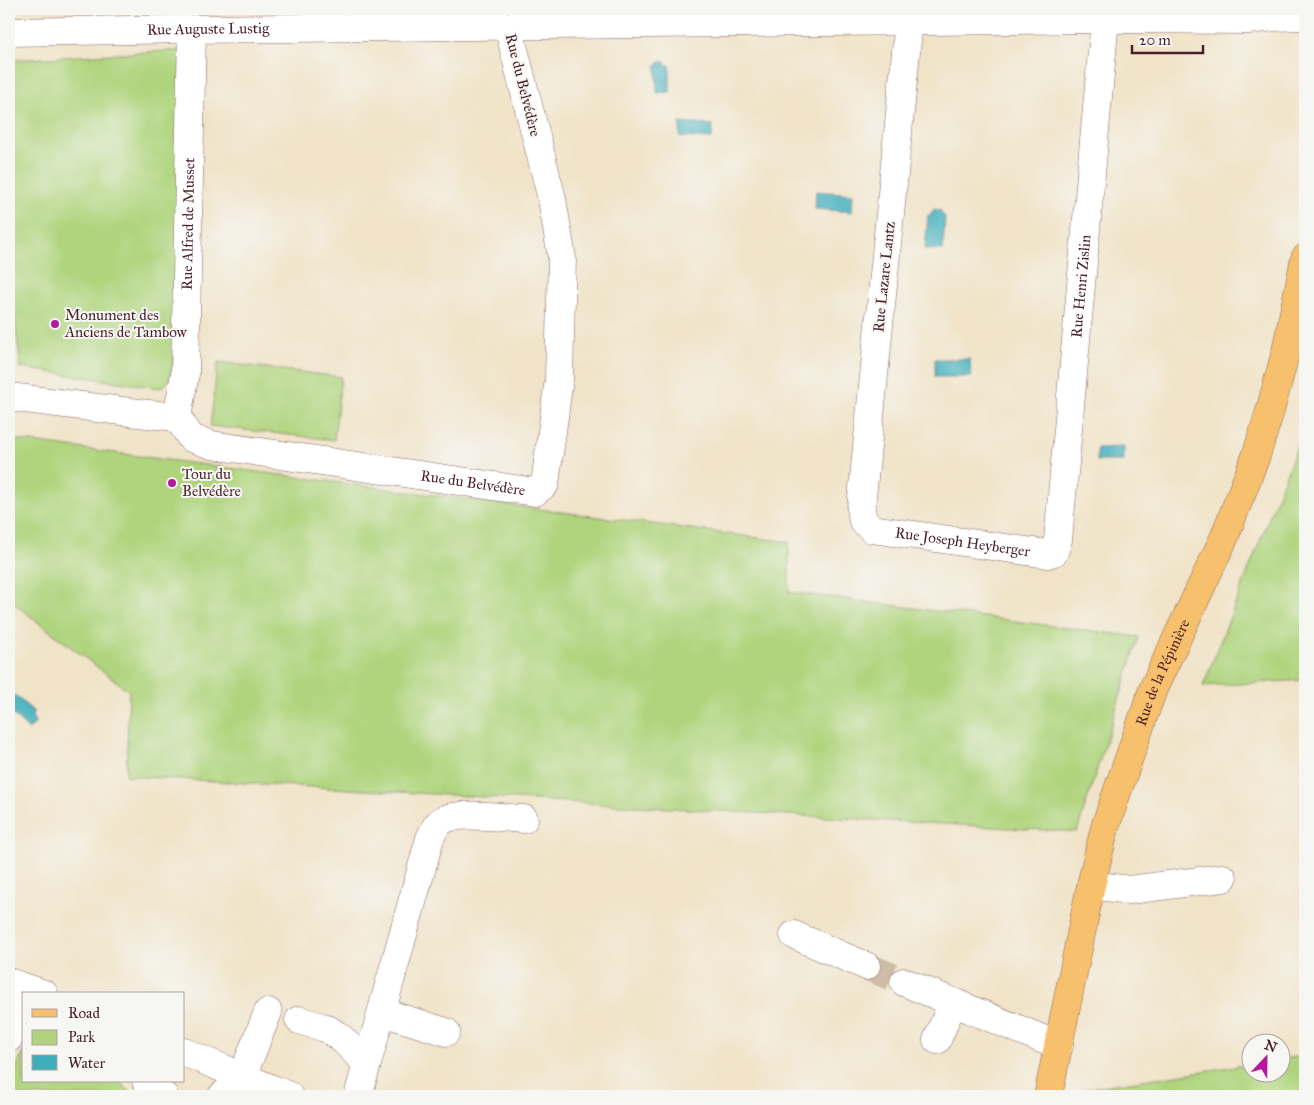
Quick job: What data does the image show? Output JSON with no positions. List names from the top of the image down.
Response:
{
  "streets": {
    "main road": ["Rue de la Pépinière"],
    "street": [
      "Rue Auguste Lustig",
      "Rue du Belvédère",
      "Rue Alfred de Musset",
      "Rue Lazare Lantz",
      "Rue Henri Zislin",
      "Rue Joseph Heyberger"
    ]
  },
  "crossings": [
    ["Rue Auguste Lustig", "Rue du Belvédère"],
    ["Rue Auguste Lustig", "Rue Alfred de Musset"],
    ["Rue Auguste Lustig", "Rue Lazare Lantz"],
    ["Rue Auguste Lustig", "Rue Henri Zislin"],
    ["Rue du Belvédère", "Rue Alfred de Musset"],
    ["Rue Lazare Lantz", "Rue Joseph Heyberger"],
    ["Rue Henri Zislin", "Rue Joseph Heyberger"]
  ],
  "places": ["Monument des Anciens de Tambow", "Tour du Belvédère"],
  "legend": ["Road", "Park", "Water"],
  "scale_bar": "20 m",
  "north": "top"
}
